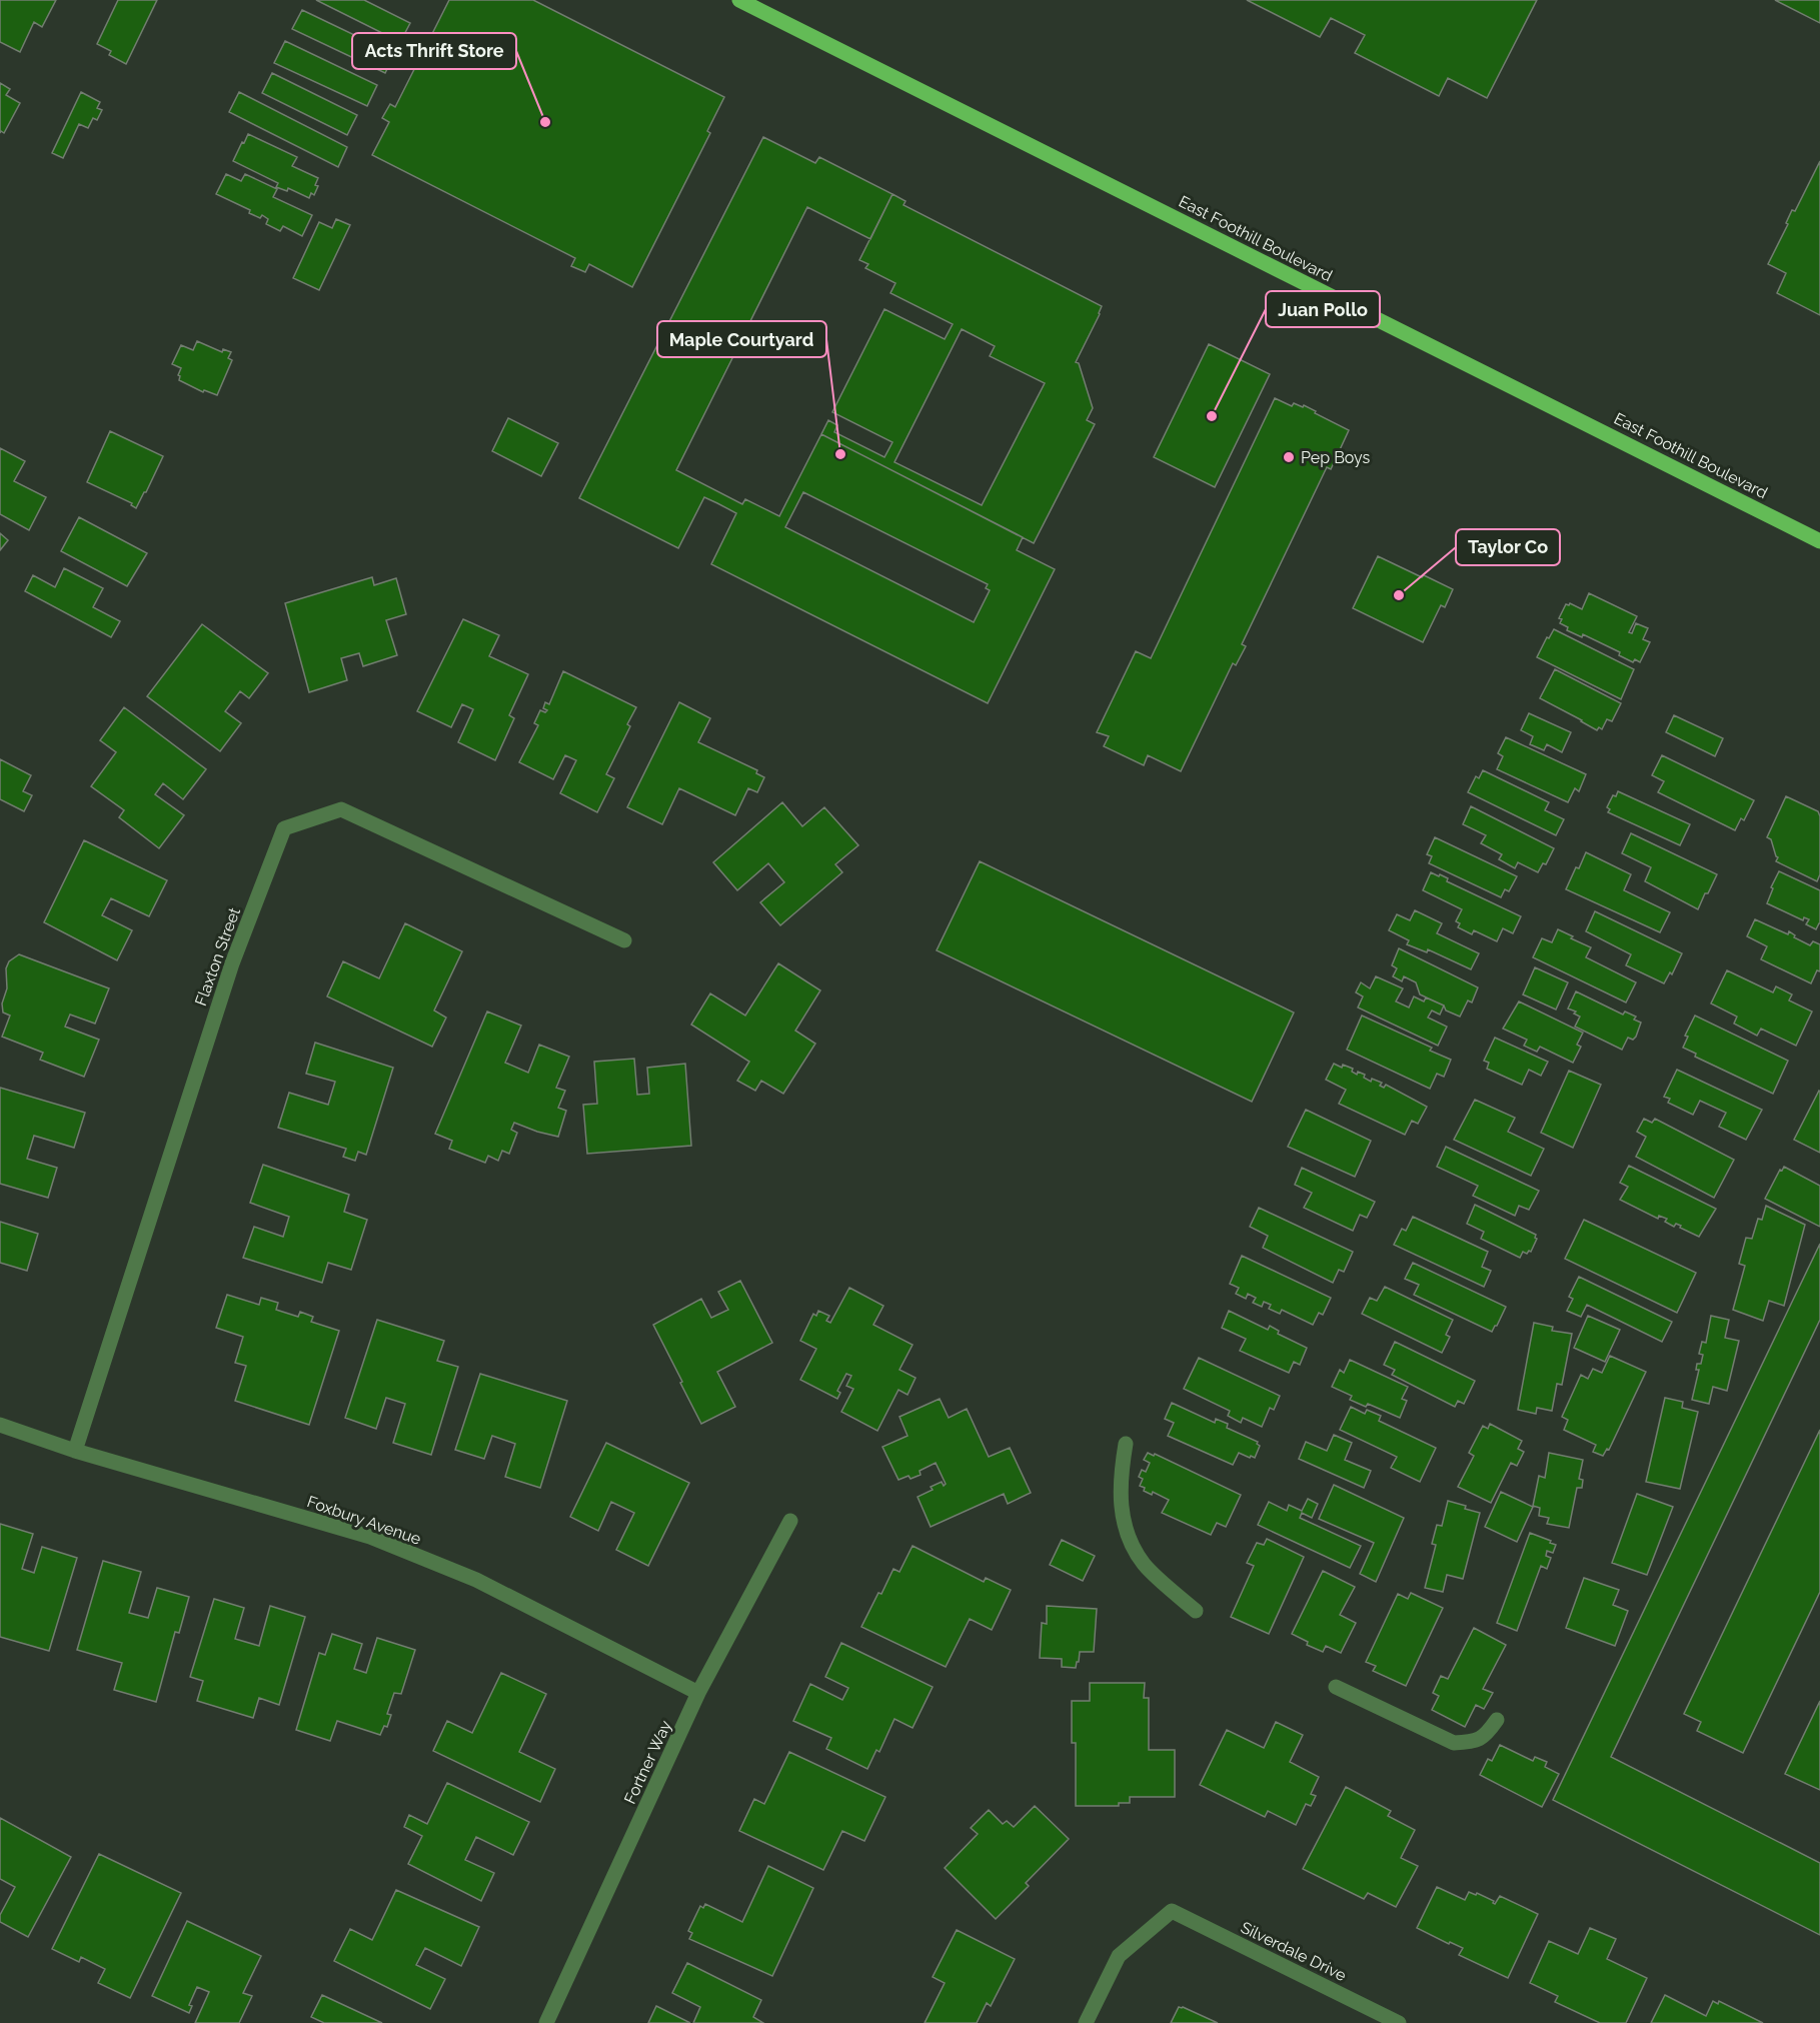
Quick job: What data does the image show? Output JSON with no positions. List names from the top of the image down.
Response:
{
  "streets": {
    "main road": ["East Foothill Boulevard"],
    "street": [
      "Flaxton Street",
      "Foxbury Avenue",
      "Fortner Way",
      "Silverdale Drive"
    ]
  },
  "crossings": [
    ["Flaxton Street", "Foxbury Avenue"],
    ["Foxbury Avenue", "Fortner Way"]
  ],
  "places": [
    "Acts Thrift Store",
    "Juan Pollo",
    "Maple Courtyard",
    "Pep Boys",
    "Taylor Co"
  ]
}
